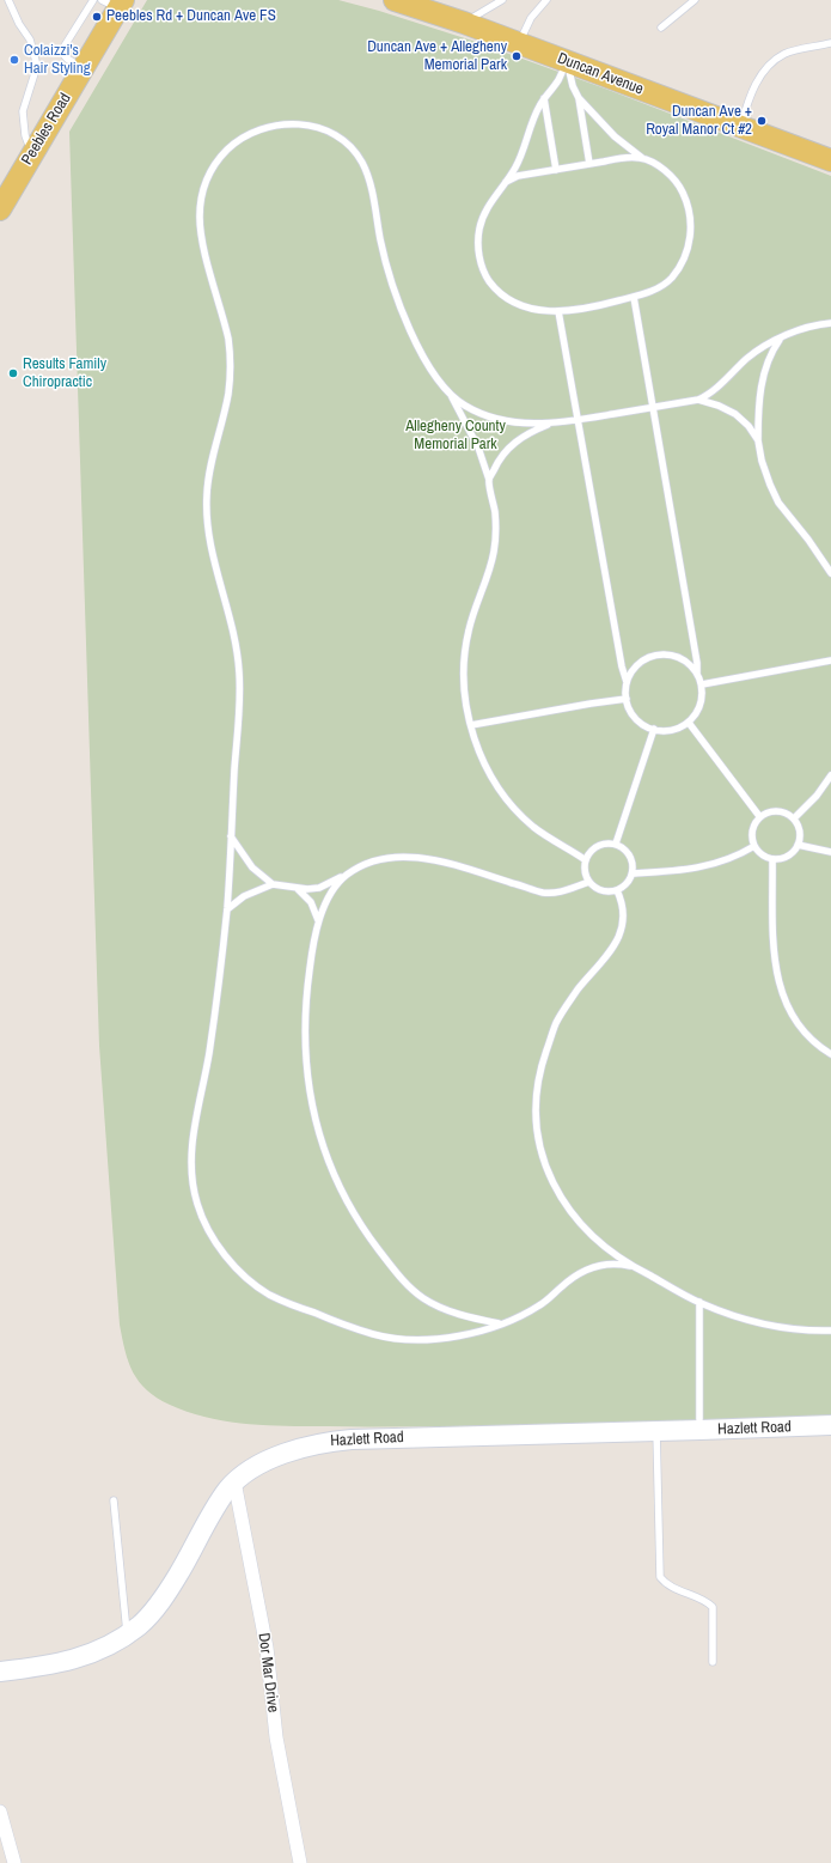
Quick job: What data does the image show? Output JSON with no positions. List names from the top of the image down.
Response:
{
  "streets": {
    "main road": ["Duncan Avenue", "Peebles Road"],
    "street": ["Hazlett Road", "Dor Mar Drive"]
  },
  "crossings": [
    ["Hazlett Road", "Dor Mar Drive"]
  ],
  "parks": ["Allegheny County Memorial Park"],
  "places": [
    "Peebles Rd + Duncan Ave FS",
    "Duncan Ave + Allegheny Memorial Park",
    "Colaizzi's Hair Styling",
    "Duncan Ave + Royal Manor Ct #2",
    "Results Family Chiropractic"
  ]
}
